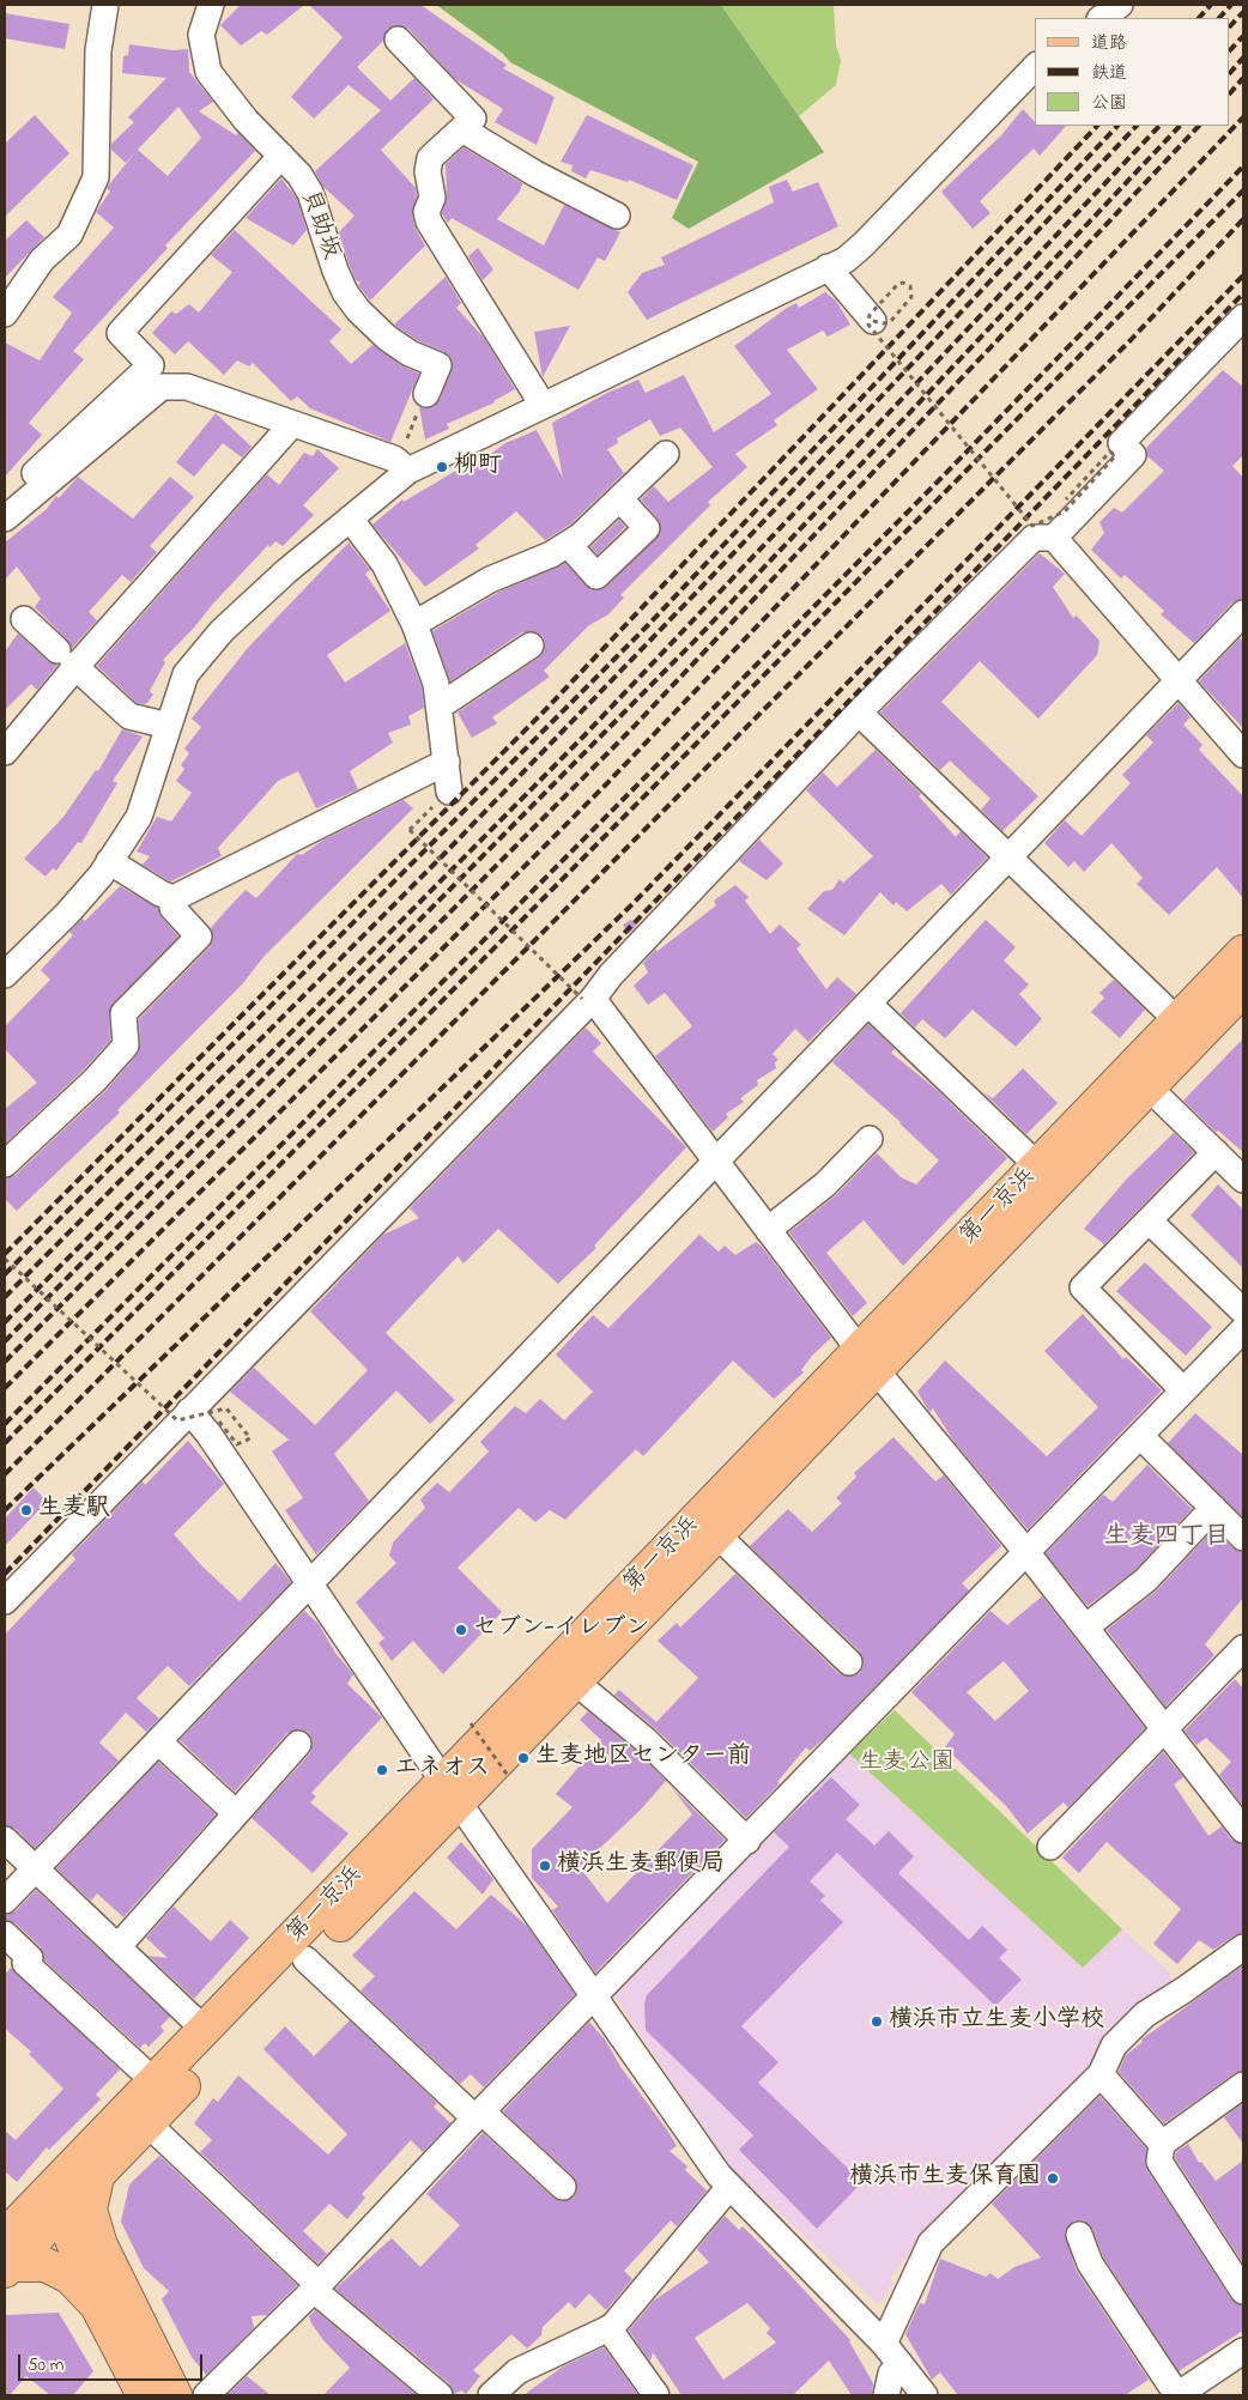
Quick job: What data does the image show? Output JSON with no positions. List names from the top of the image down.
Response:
{
  "streets": {
    "main road": ["第一京浜"],
    "street": ["貝助坂"]
  },
  "districts": ["生麦四丁目"],
  "parks": ["生麦公園"],
  "places": [
    "柳町",
    "生麦駅",
    "セブン-イレブン",
    "生麦地区センター前",
    "エネオス",
    "横浜生麦郵便局",
    "横浜市立生麦小学校",
    "横浜市生麦保育園"
  ],
  "legend": ["道路", "鉄道", "公園"],
  "scale_bar": "50 m"
}
